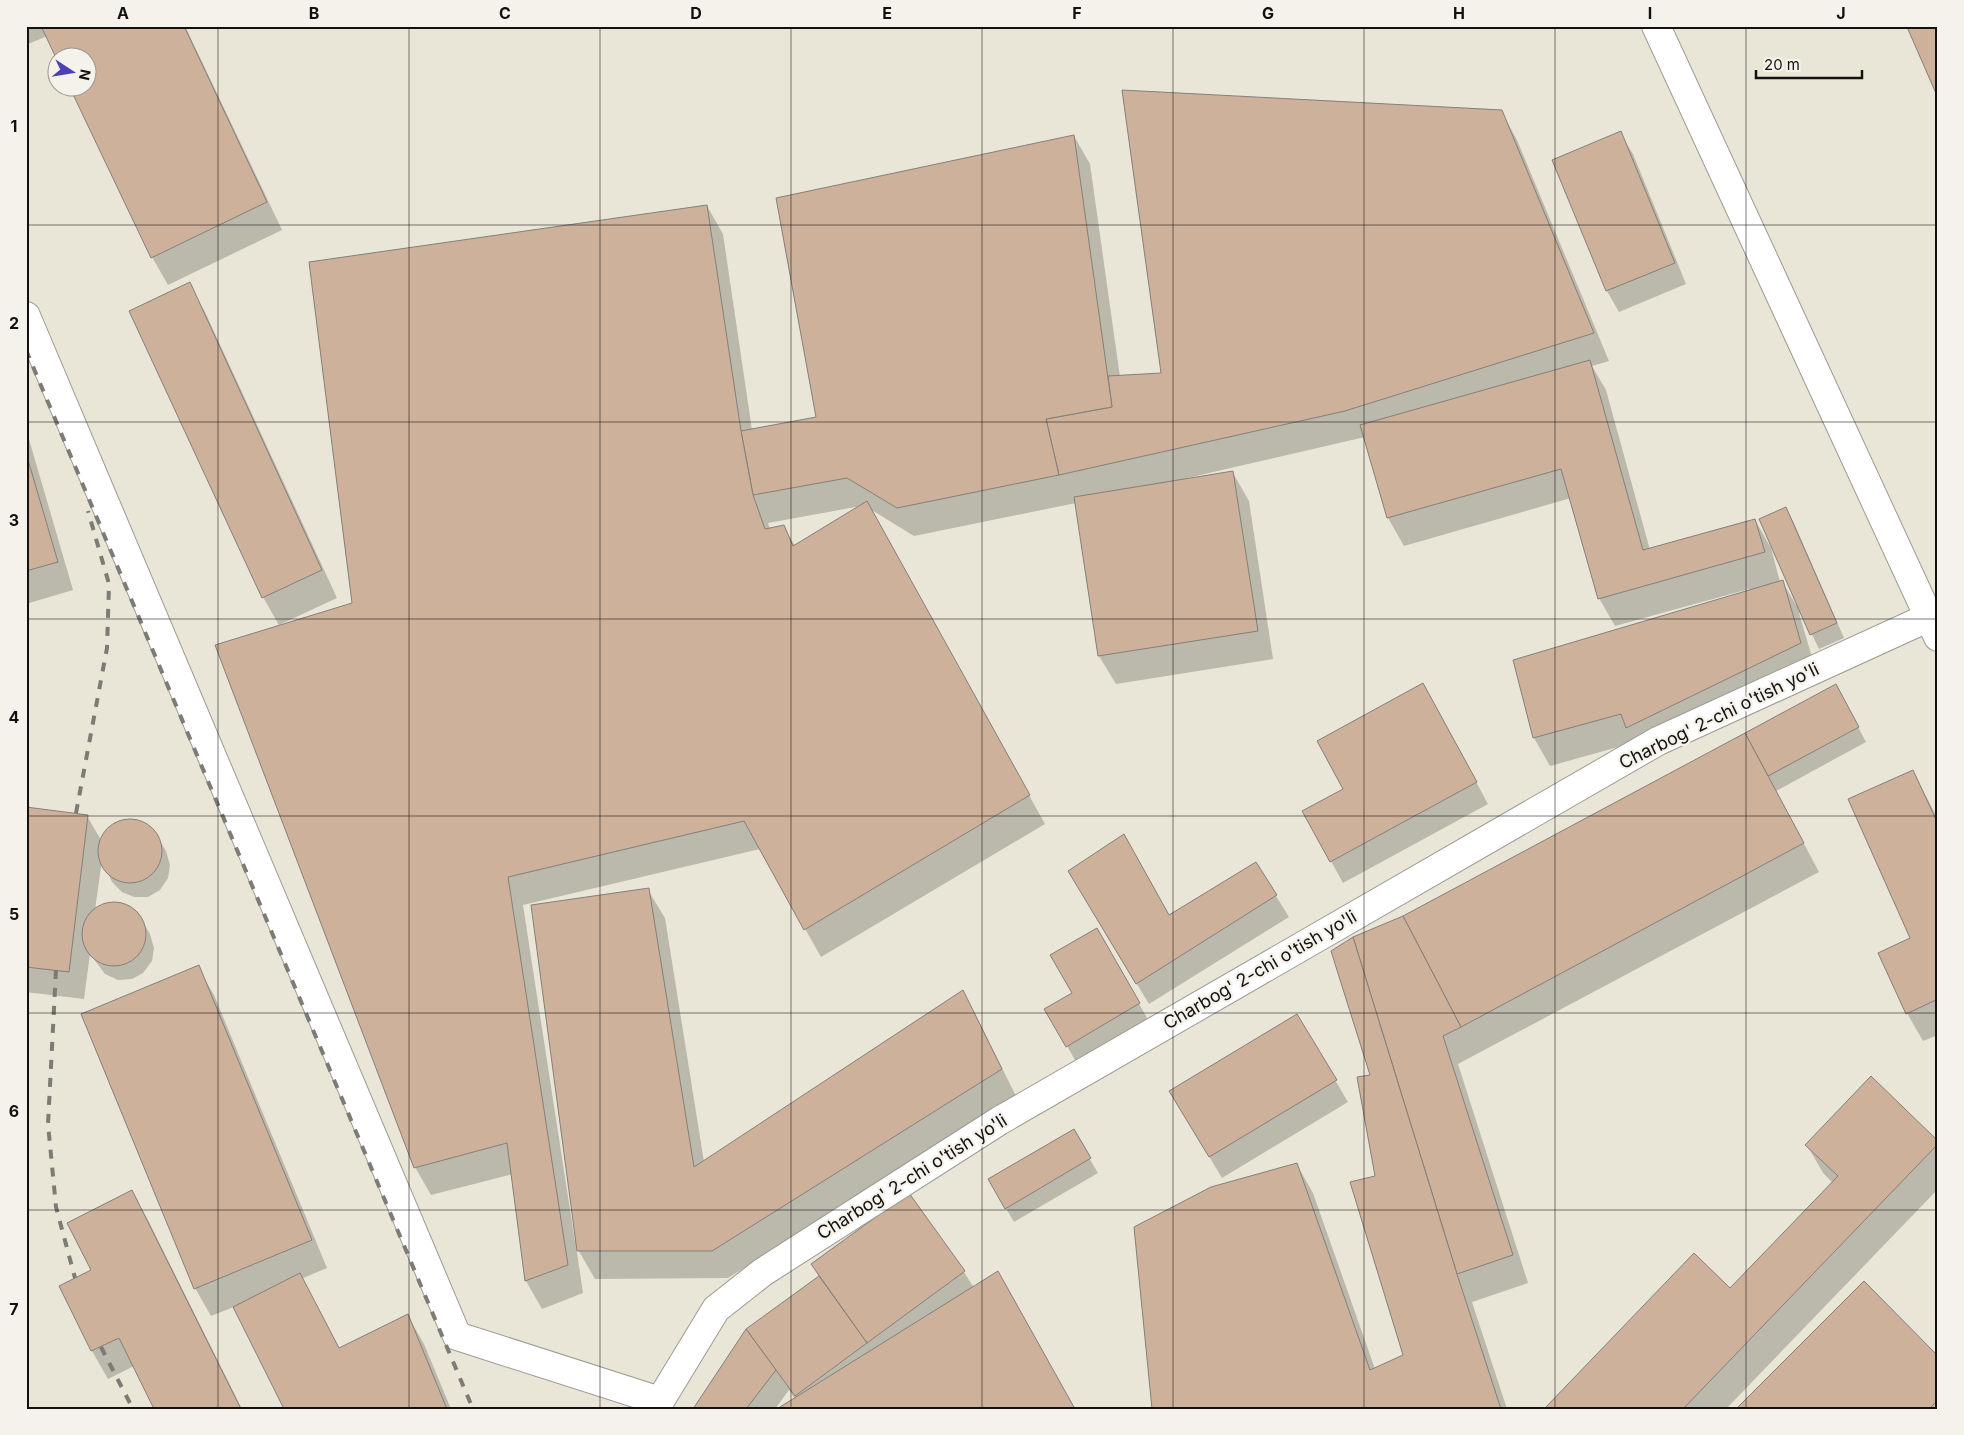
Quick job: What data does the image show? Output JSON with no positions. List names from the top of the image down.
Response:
{
  "streets": {
    "street": ["Charbog' 2-chi o'tish yo'li"]
  },
  "scale_bar": "20 m",
  "north": "right",
  "grid": {
    "columns": [
      "A",
      "B",
      "C",
      "D",
      "E",
      "F",
      "G",
      "H",
      "I",
      "J"
    ],
    "rows": [
      "1",
      "2",
      "3",
      "4",
      "5",
      "6",
      "7"
    ]
  }
}
